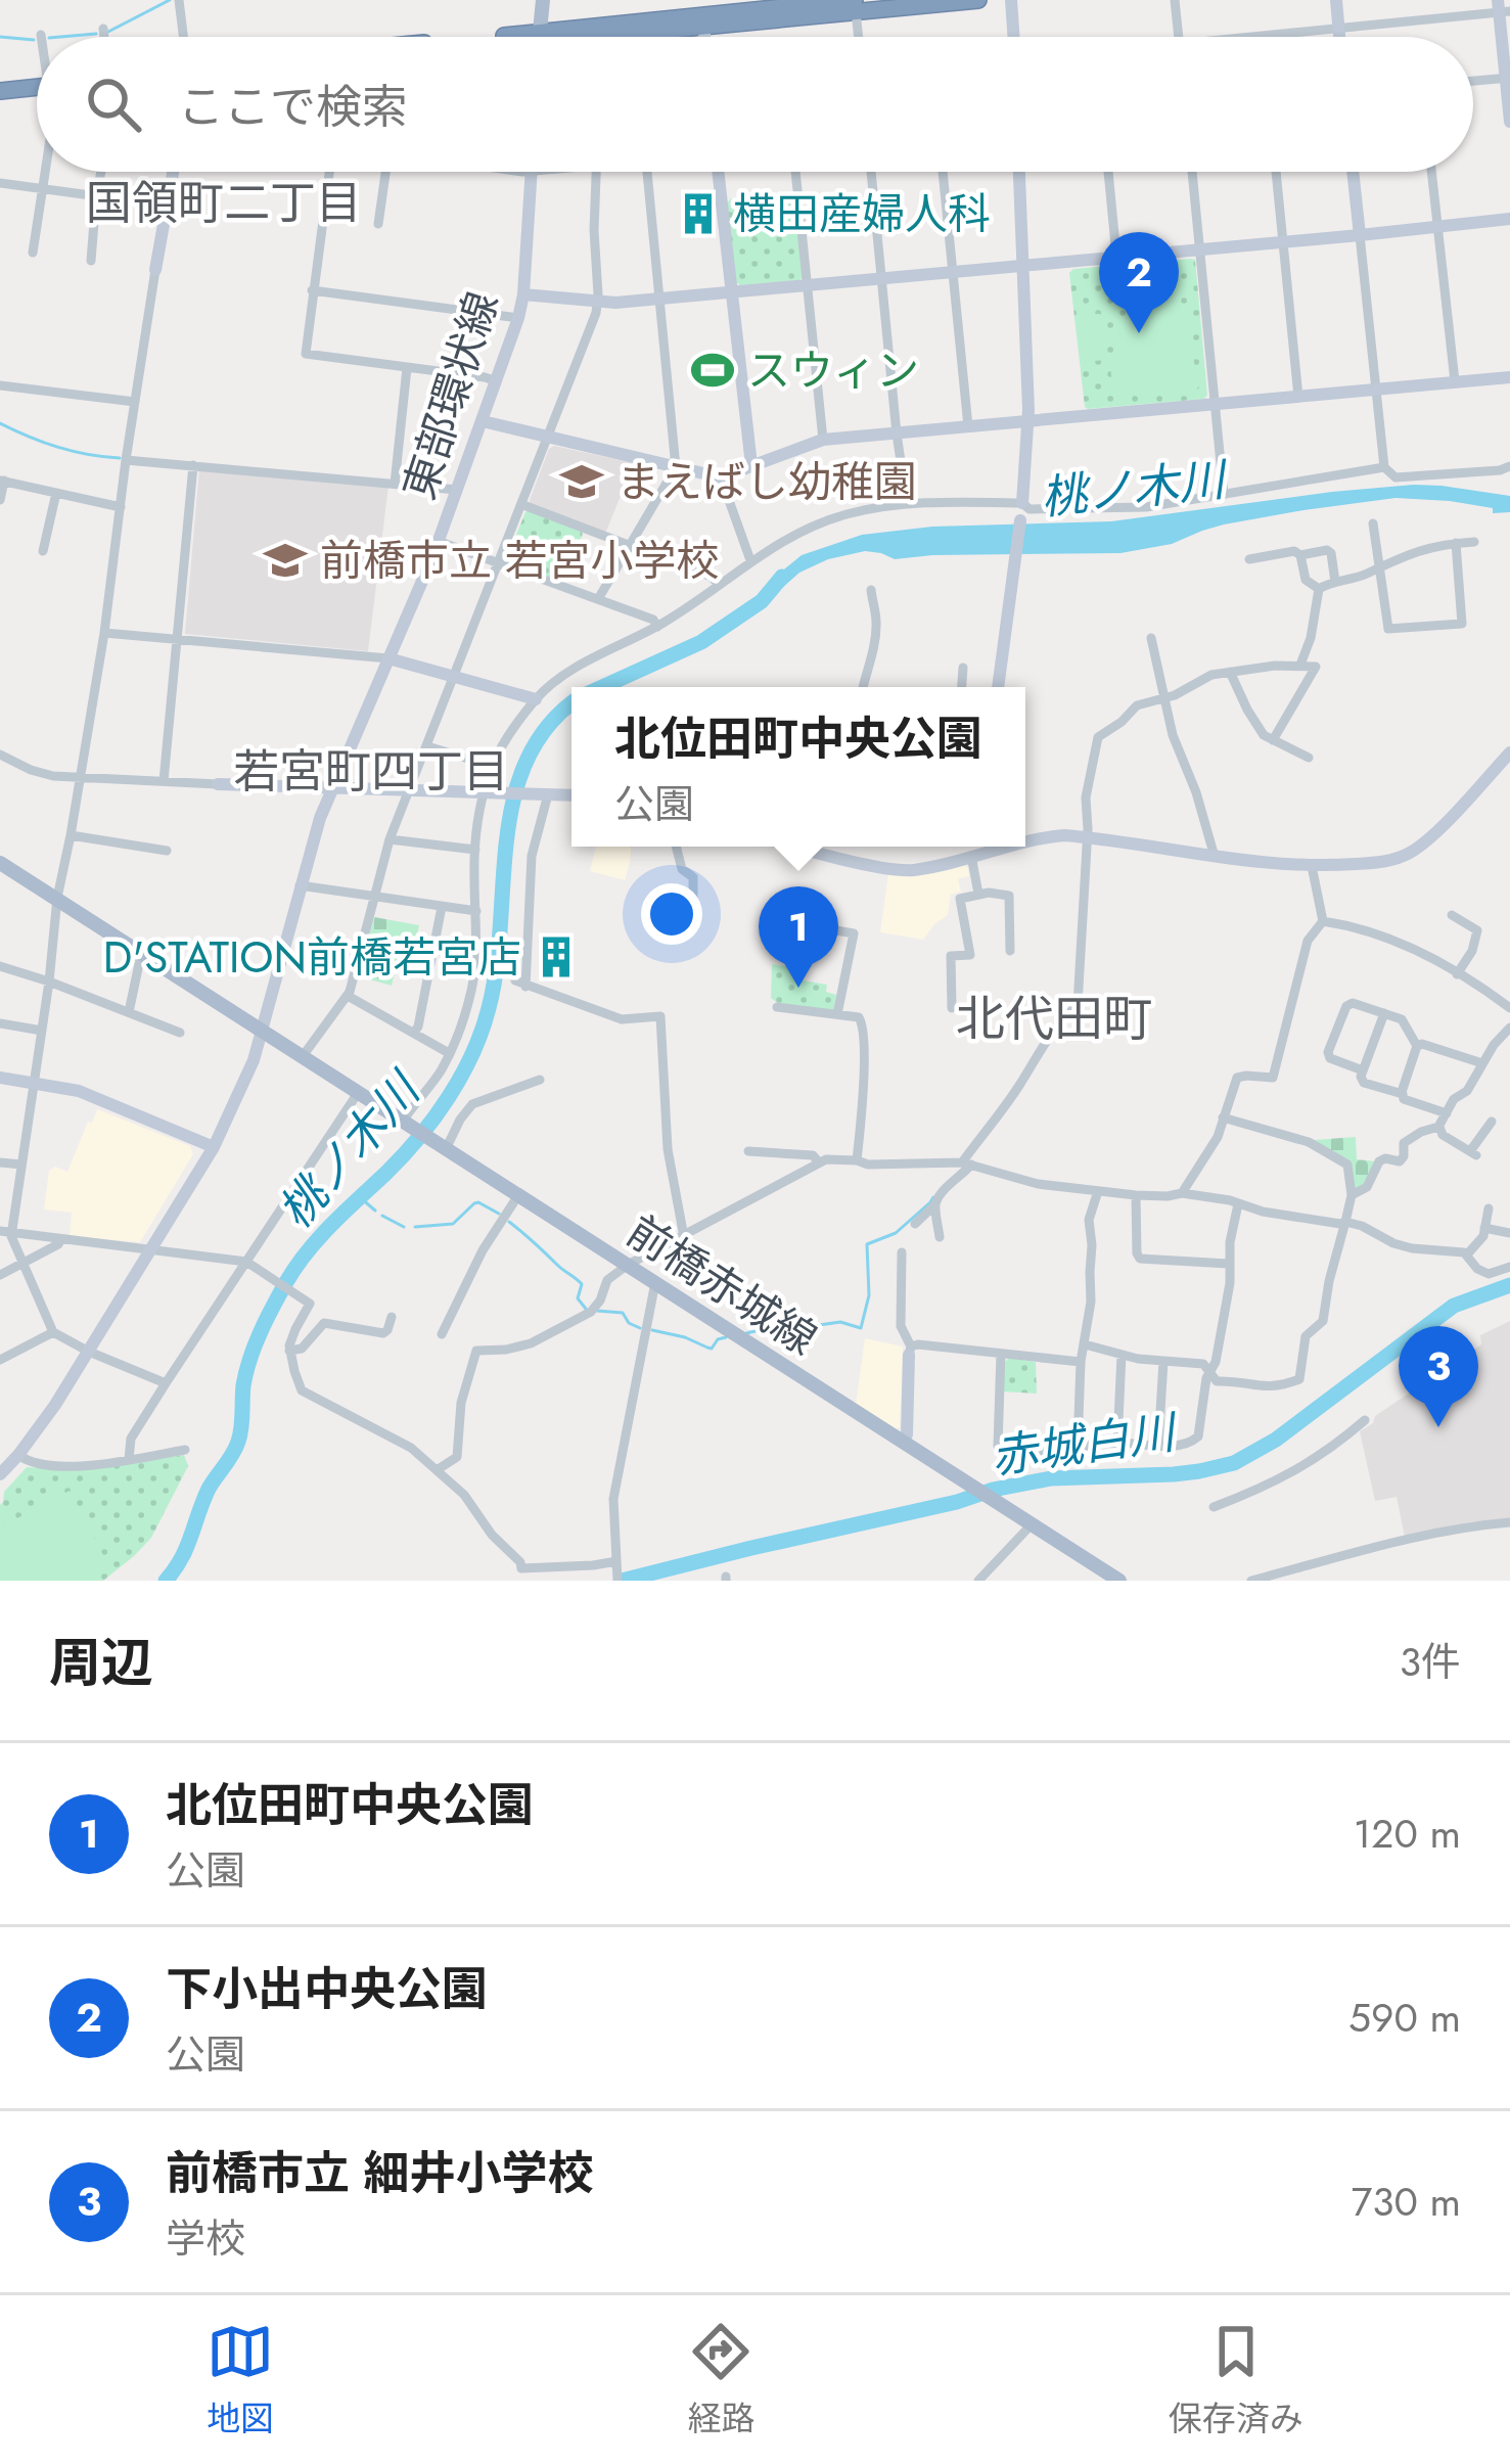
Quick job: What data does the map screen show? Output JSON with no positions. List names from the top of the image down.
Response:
{
  "streets": {
    "main road": ["前橋赤城線"],
    "street": ["東部環状線"]
  },
  "districts": ["国領町二丁目", "若宮町四丁目", "北代田町"],
  "water": ["桃ノ木川", "赤城白川"],
  "places": {
    "building": ["横田産婦人科", "D'STATION前橋若宮店"],
    "sports": ["スウィン"],
    "school or university": ["まえばし幼稚園", "前橋市立 若宮小学校"]
  },
  "page": {
    "search": "ここで検索",
    "pins": ["2", "1", "3"],
    "popup": ["北位田町中央公園", "公園"],
    "heading": ["周辺", "3件"],
    "list": [
      {
        "mark": "1",
        "name": "北位田町中央公園",
        "note": "公園",
        "value": "120 m"
      },
      {
        "mark": "2",
        "name": "下小出中央公園",
        "note": "公園",
        "value": "590 m"
      },
      {
        "mark": "3",
        "name": "前橋市立 細井小学校",
        "note": "学校",
        "value": "730 m"
      }
    ],
    "nav": ["地図", "経路", "保存済み"]
  }
}
